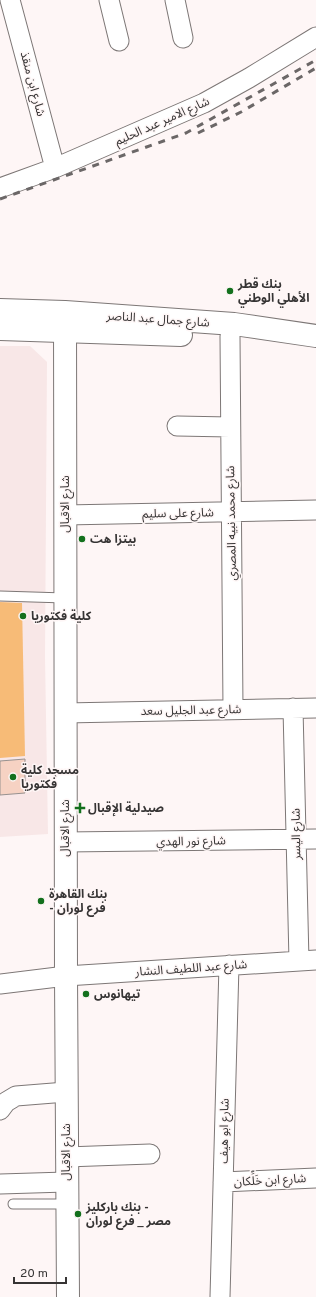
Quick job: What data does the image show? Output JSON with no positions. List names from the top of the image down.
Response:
{
  "streets": {
    "street": [
      "شارع ابن منقذ",
      "شارع الامير عبد الحليم",
      "شارع جمال عبد الناصر",
      "شارع الاقبال",
      "شارع على سليم",
      "شارع محمد نبيه المصري",
      "شارع عبد الجليل سعد",
      "شارع اليسر",
      "شارع نور الهدي",
      "شارع عبد اللطيف النشار",
      "شارع ابو هيف",
      "شارع ابن خَلِّكان"
    ]
  },
  "crossings": [
    ["شارع ابن منقذ", "شارع الامير عبد الحليم"],
    ["شارع جمال عبد الناصر", "شارع الاقبال"],
    ["شارع جمال عبد الناصر", "شارع محمد نبيه المصري"],
    ["شارع الاقبال", "شارع على سليم"],
    ["شارع الاقبال", "شارع عبد الجليل سعد"],
    ["شارع الاقبال", "شارع نور الهدي"],
    ["شارع الاقبال", "شارع عبد اللطيف النشار"],
    ["شارع على سليم", "شارع محمد نبيه المصري"],
    ["شارع محمد نبيه المصري", "شارع عبد الجليل سعد"],
    ["شارع عبد الجليل سعد", "شارع اليسر"],
    ["شارع اليسر", "شارع نور الهدي"],
    ["شارع اليسر", "شارع عبد اللطيف النشار"],
    ["شارع عبد اللطيف النشار", "شارع ابو هيف"],
    ["شارع ابو هيف", "شارع ابن خَلِّكان"]
  ],
  "places": {
    "other": [
      "بنك قطر الأهلي الوطني",
      "بيتزا هت",
      "كلية فكتوريا",
      "مسجد كلية فكتوريا",
      "بنك القاهرة - فرع لوران",
      "تيهانوس",
      "بنك باركليز - مصر _ فرع لوران"
    ],
    "health": ["صيدلية الإقبال"]
  },
  "scale_bar": "20 m"
}
